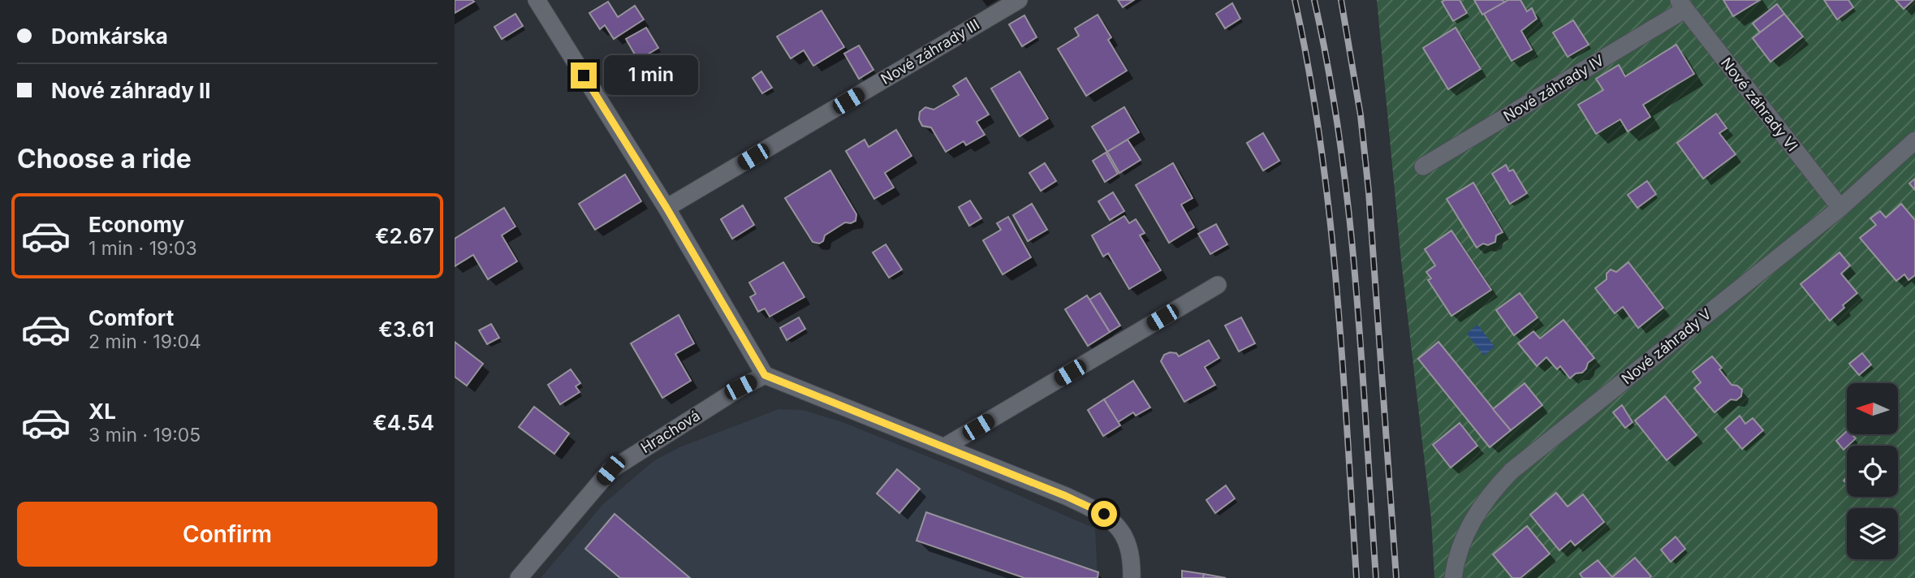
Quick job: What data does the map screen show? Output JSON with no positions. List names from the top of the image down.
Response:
{
  "streets": {
    "street": [
      "Nové záhrady III",
      "Nové záhrady IV",
      "Nové záhrady VI",
      "Nové záhrady V",
      "Hrachová"
    ]
  },
  "crossings": [
    ["Nové záhrady IV", "Nové záhrady VI"],
    ["Nové záhrady VI", "Nové záhrady V"]
  ],
  "north": "left",
  "page": {
    "banner": ["Domkárska", "Nové záhrady II"],
    "bubble": "1 min",
    "heading": "Choose a ride",
    "list": [
      {
        "name": "Economy",
        "note": "1 min · 19:03",
        "value": "€2.67"
      },
      {
        "name": "Comfort",
        "note": "2 min · 19:04",
        "value": "€3.61"
      },
      {
        "name": "XL",
        "note": "3 min · 19:05",
        "value": "€4.54"
      }
    ],
    "buttons": "Confirm"
  }
}
